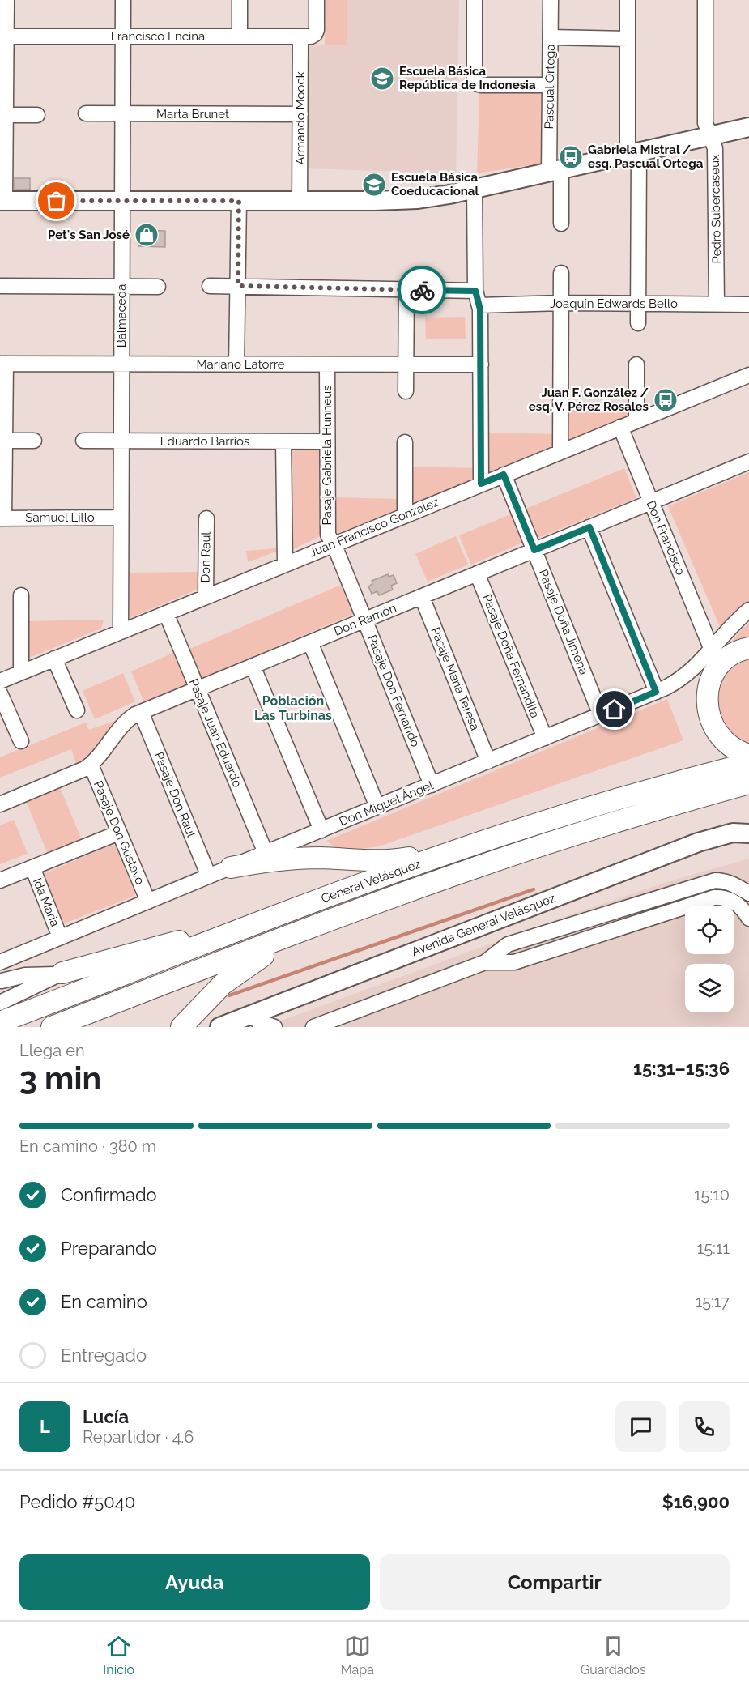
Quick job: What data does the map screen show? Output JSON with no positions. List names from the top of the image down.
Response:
{
  "streets": {
    "highway": ["General Velásquez"],
    "main road": ["Avenida General Velásquez"],
    "street": [
      "Francisco Encina",
      "Pascual Ortega",
      "Marta Brunet",
      "Armando Moock",
      "Pedro Subercaseux",
      "Joaquín Edwards Bello",
      "Balmaceda",
      "Mariano Latorre",
      "Eduardo Barrios",
      "Pasaje Gabriela Hunneus",
      "Samuel Lillo",
      "Juan Francisco González",
      "Don Francisco",
      "Don Raul",
      "Don Ramón",
      "Pasaje Doña Jimena",
      "Pasaje Doña Fernandita",
      "Pasaje María Teresa",
      "Pasaje Don Fernando",
      "Pasaje Juan Eduardo",
      "Pasaje Don Raúl",
      "Don Miguel Ángel",
      "Pasaje Don Gustavo",
      "Ida Maria"
    ]
  },
  "crossings": [
    ["Francisco Encina", "Armando Moock"],
    ["Francisco Encina", "Balmaceda"],
    ["Marta Brunet", "Armando Moock"],
    ["Marta Brunet", "Balmaceda"],
    ["Pedro Subercaseux", "Joaquín Edwards Bello"],
    ["Balmaceda", "Mariano Latorre"],
    ["Balmaceda", "Eduardo Barrios"],
    ["Balmaceda", "Samuel Lillo"],
    ["Balmaceda", "Juan Francisco González"],
    ["Mariano Latorre", "Pasaje Gabriela Hunneus"],
    ["Eduardo Barrios", "Pasaje Gabriela Hunneus"],
    ["Pasaje Gabriela Hunneus", "Juan Francisco González"],
    ["Pasaje Gabriela Hunneus", "Pasaje Don Fernando"],
    ["Juan Francisco González", "Don Francisco"],
    ["Juan Francisco González", "Don Raul"],
    ["Juan Francisco González", "Pasaje Doña Jimena"],
    ["Juan Francisco González", "Pasaje Don Fernando"],
    ["Juan Francisco González", "Pasaje Juan Eduardo"],
    ["Don Francisco", "Don Ramón"],
    ["Don Francisco", "Don Miguel Ángel"],
    ["Don Ramón", "Pasaje Doña Jimena"],
    ["Don Ramón", "Pasaje Doña Fernandita"],
    ["Don Ramón", "Pasaje María Teresa"],
    ["Don Ramón", "Pasaje Don Fernando"],
    ["Don Ramón", "Pasaje Juan Eduardo"],
    ["Don Ramón", "Pasaje Don Raúl"],
    ["Don Ramón", "Pasaje Don Gustavo"],
    ["Pasaje Doña Jimena", "Don Miguel Ángel"],
    ["Pasaje Doña Fernandita", "Don Miguel Ángel"],
    ["Pasaje María Teresa", "Don Miguel Ángel"],
    ["Pasaje Don Fernando", "Don Miguel Ángel"],
    ["Pasaje Juan Eduardo", "Don Miguel Ángel"],
    ["Pasaje Don Raúl", "Don Miguel Ángel"],
    ["Don Miguel Ángel", "Pasaje Don Gustavo"],
    ["Don Miguel Ángel", "Ida Maria"]
  ],
  "districts": ["Población Las Turbinas"],
  "places": {
    "school or university": ["Escuela Básica República de Indonesia", "Escuela Básica Coeducacional"],
    "bus stop": ["Gabriela Mistral / esq. Pascual Ortega", "Juan F. González / esq. V. Pérez Rosales"],
    "shop": ["Pet's San José"]
  },
  "page": {
    "heading": ["3 min", "Llega en", "15:31–15:36"],
    "panel": [
      "Lucía",
      "Repartidor · 4.6",
      "Pedido #5040",
      "$16,900"
    ],
    "bar": "En camino · 380 m",
    "list": [
      ["Confirmado", "15:10"],
      ["Preparando", "15:11"],
      ["En camino", "15:17"],
      "Entregado"
    ],
    "round": "L",
    "buttons": ["Ayuda", "Compartir"],
    "tabs": ["Inicio", "Mapa", "Guardados"]
  }
}
